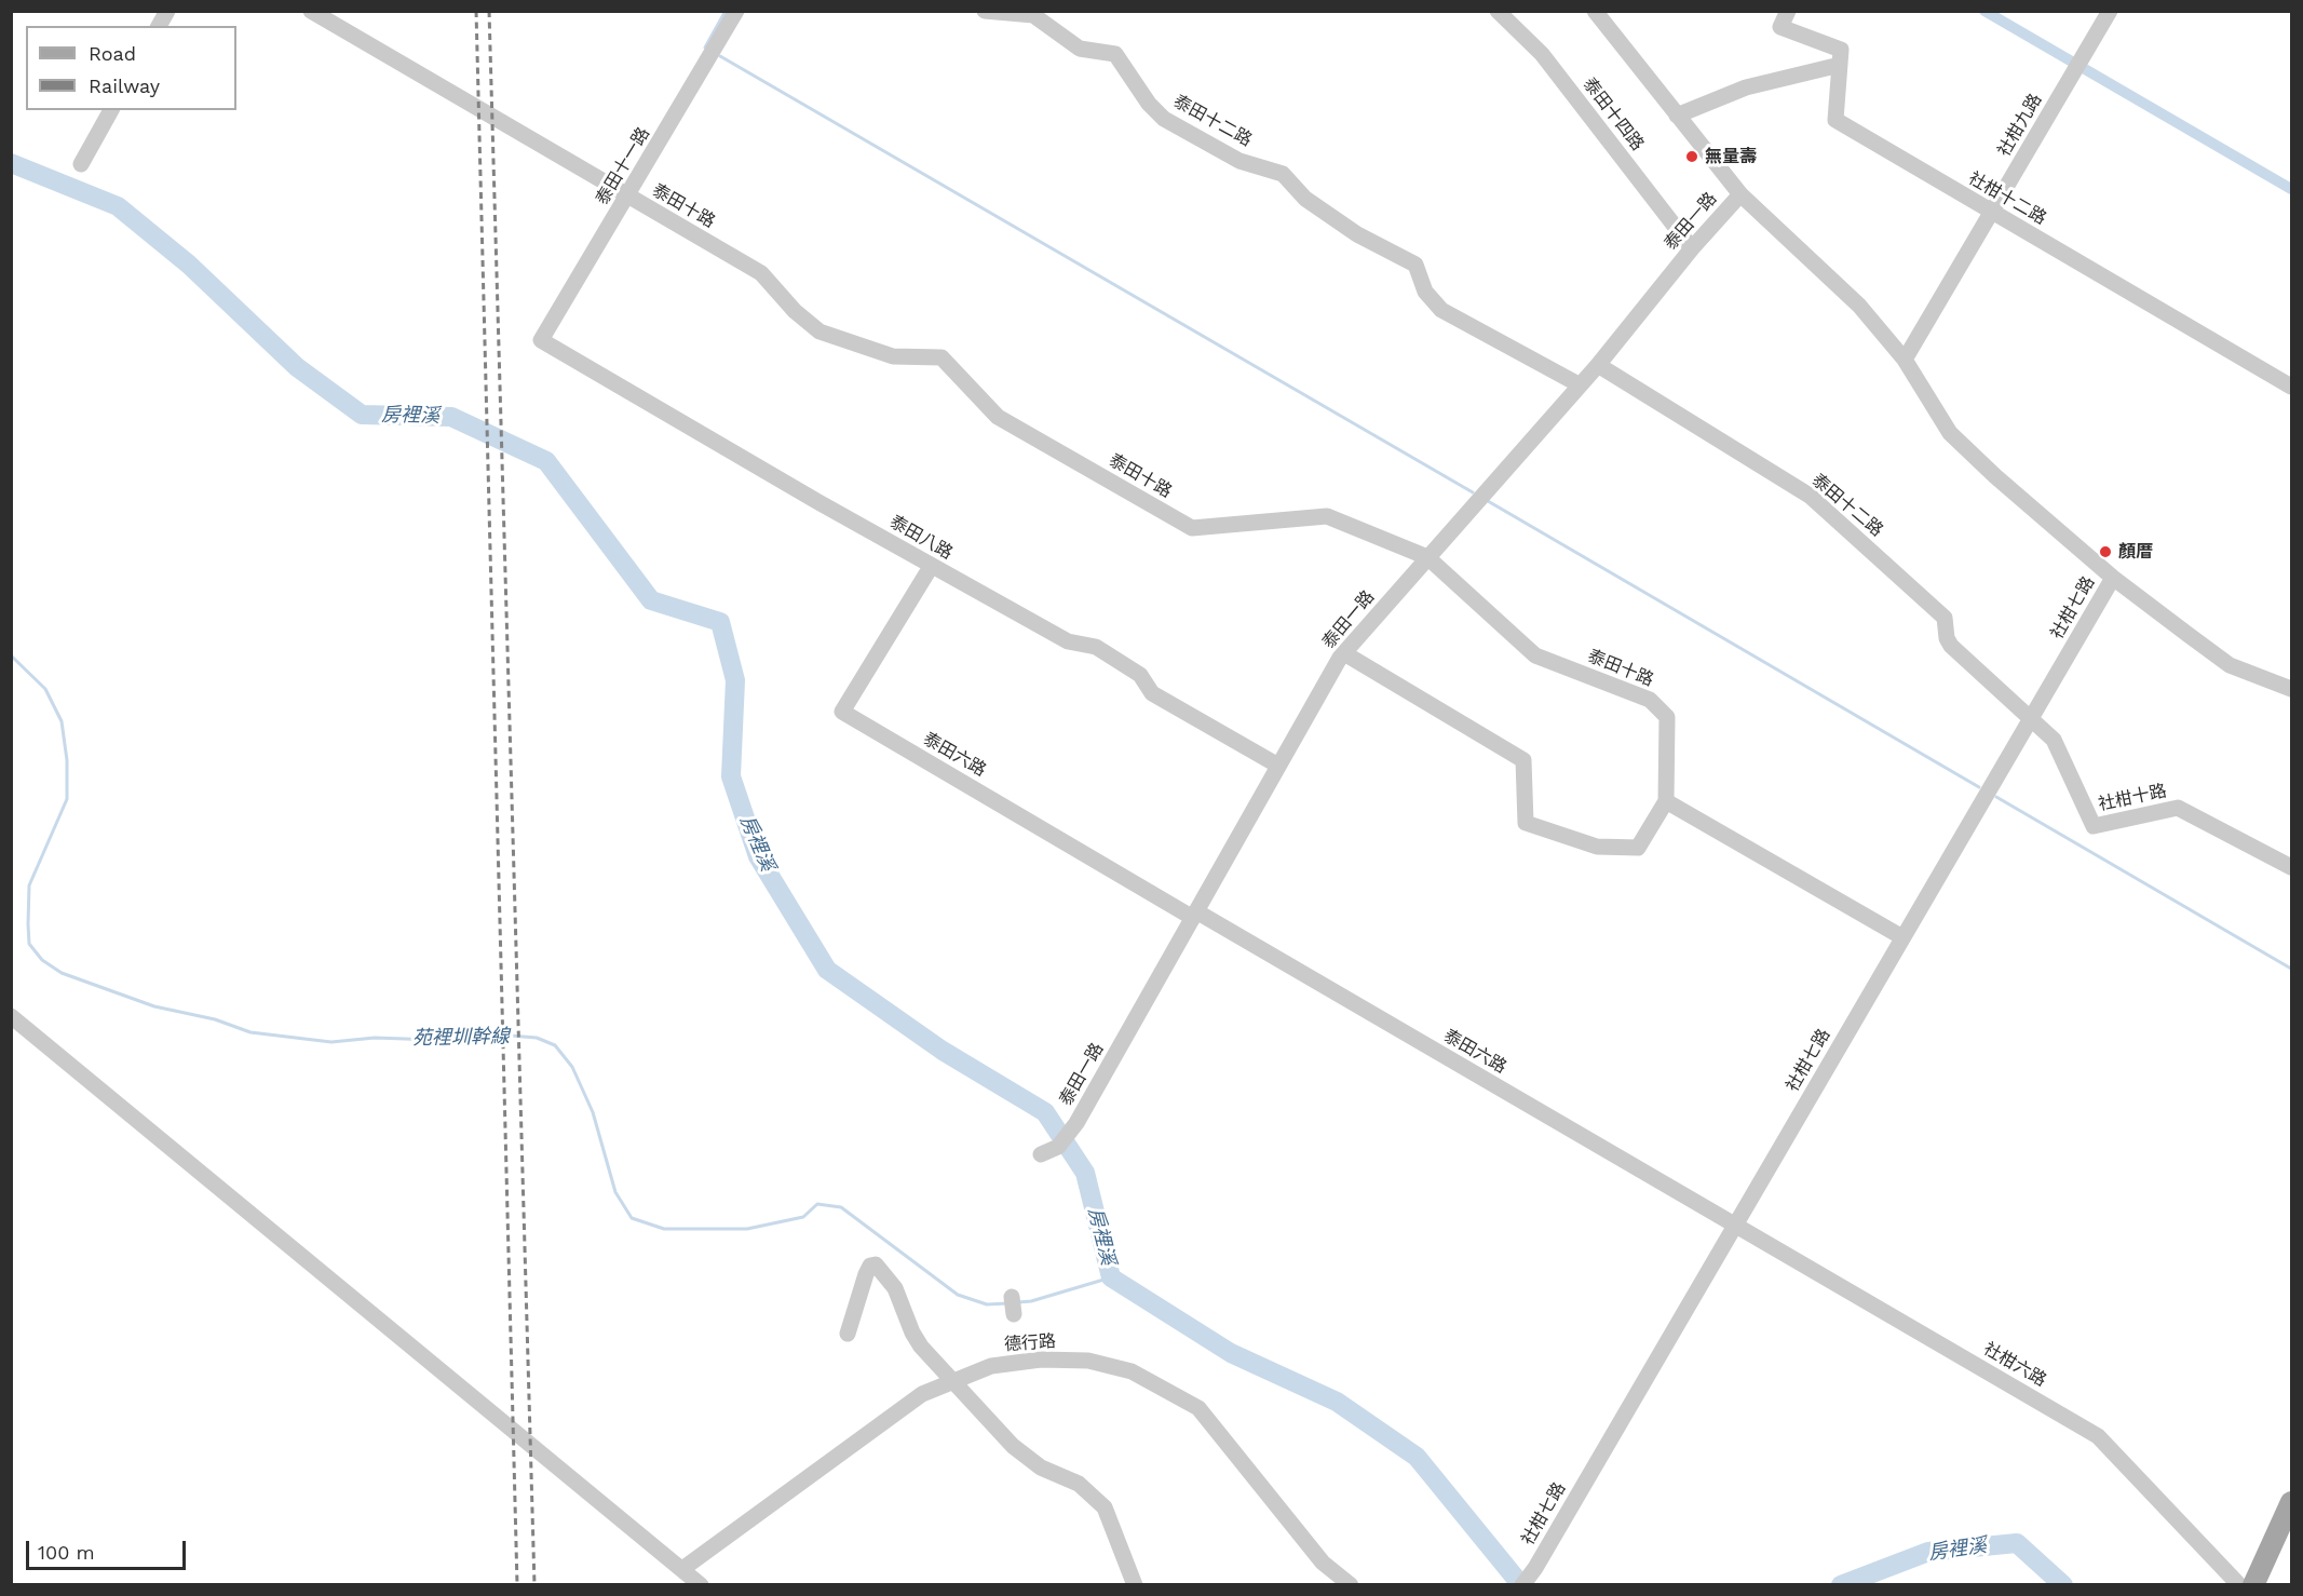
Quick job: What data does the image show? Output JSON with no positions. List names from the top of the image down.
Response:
{
  "streets": {
    "street": [
      "泰田十四路",
      "泰田十二路",
      "社柑九路",
      "泰田十一路",
      "社柑十二路",
      "泰田十路",
      "泰田一路",
      "泰田八路",
      "社柑七路",
      "泰田六路",
      "社柑十路",
      "德行路",
      "社柑六路"
    ]
  },
  "crossings": [
    ["泰田十四路", "泰田一路"],
    ["泰田十二路", "泰田一路"],
    ["泰田十二路", "社柑七路"],
    ["泰田十二路", "社柑十路"],
    ["社柑九路", "社柑十二路"],
    ["泰田十一路", "泰田十路"],
    ["泰田十一路", "泰田八路"],
    ["泰田十路", "泰田一路"],
    ["泰田一路", "泰田八路"],
    ["泰田一路", "泰田六路"],
    ["泰田八路", "泰田六路"],
    ["社柑七路", "泰田六路"],
    ["社柑七路", "社柑十路"],
    ["社柑七路", "社柑六路"],
    ["泰田六路", "社柑六路"]
  ],
  "water": ["房裡溪", "苑裡圳幹線"],
  "places": ["無量壽", "顏厝"],
  "legend": ["Road", "Railway"],
  "scale_bar": "100 m"
}
